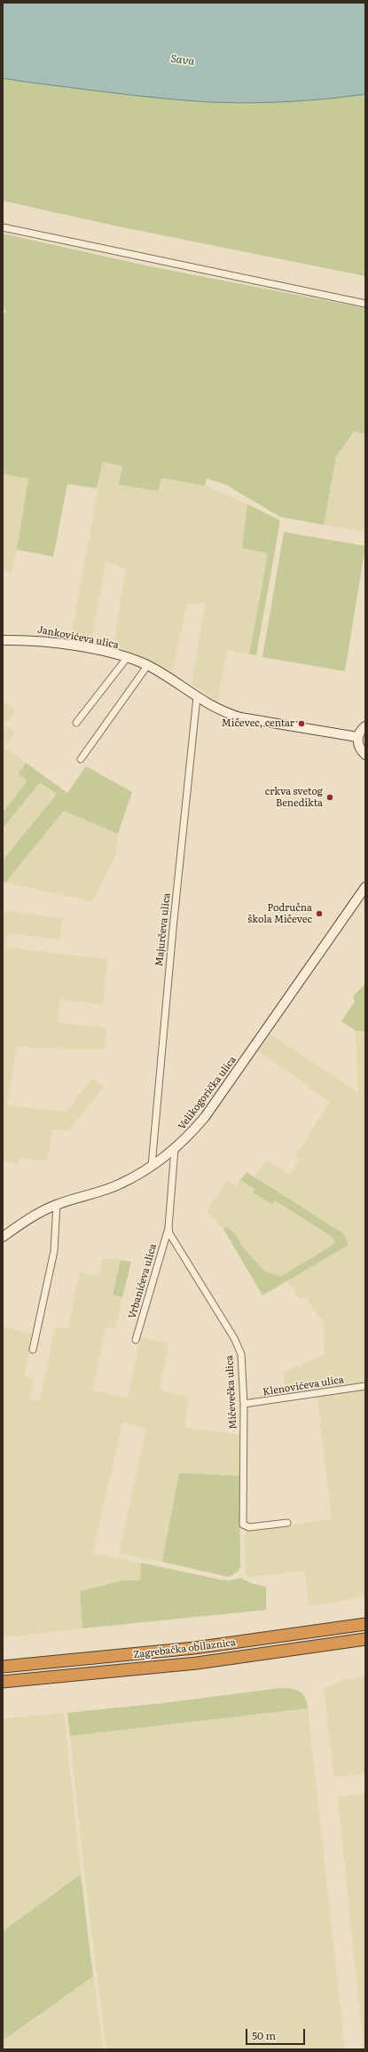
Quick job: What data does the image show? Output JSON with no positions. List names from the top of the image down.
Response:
{
  "streets": {
    "highway": ["Zagrebačka obilaznica"],
    "street": [
      "Jankovićeva ulica",
      "Majurčeva ulica",
      "Velikogorička ulica",
      "Vrbanićeva ulica",
      "Klenovićeva ulica",
      "Mičevečka ulica"
    ]
  },
  "crossings": [
    ["Jankovićeva ulica", "Majurčeva ulica"],
    ["Majurčeva ulica", "Velikogorička ulica"],
    ["Velikogorička ulica", "Mičevečka ulica"],
    ["Vrbanićeva ulica", "Mičevečka ulica"],
    ["Klenovićeva ulica", "Mičevečka ulica"]
  ],
  "water": ["Sava"],
  "places": ["Mičevec, centar", "crkva svetog Benedikta", "Područna škola Mičevec"],
  "scale_bar": "50 m"
}
